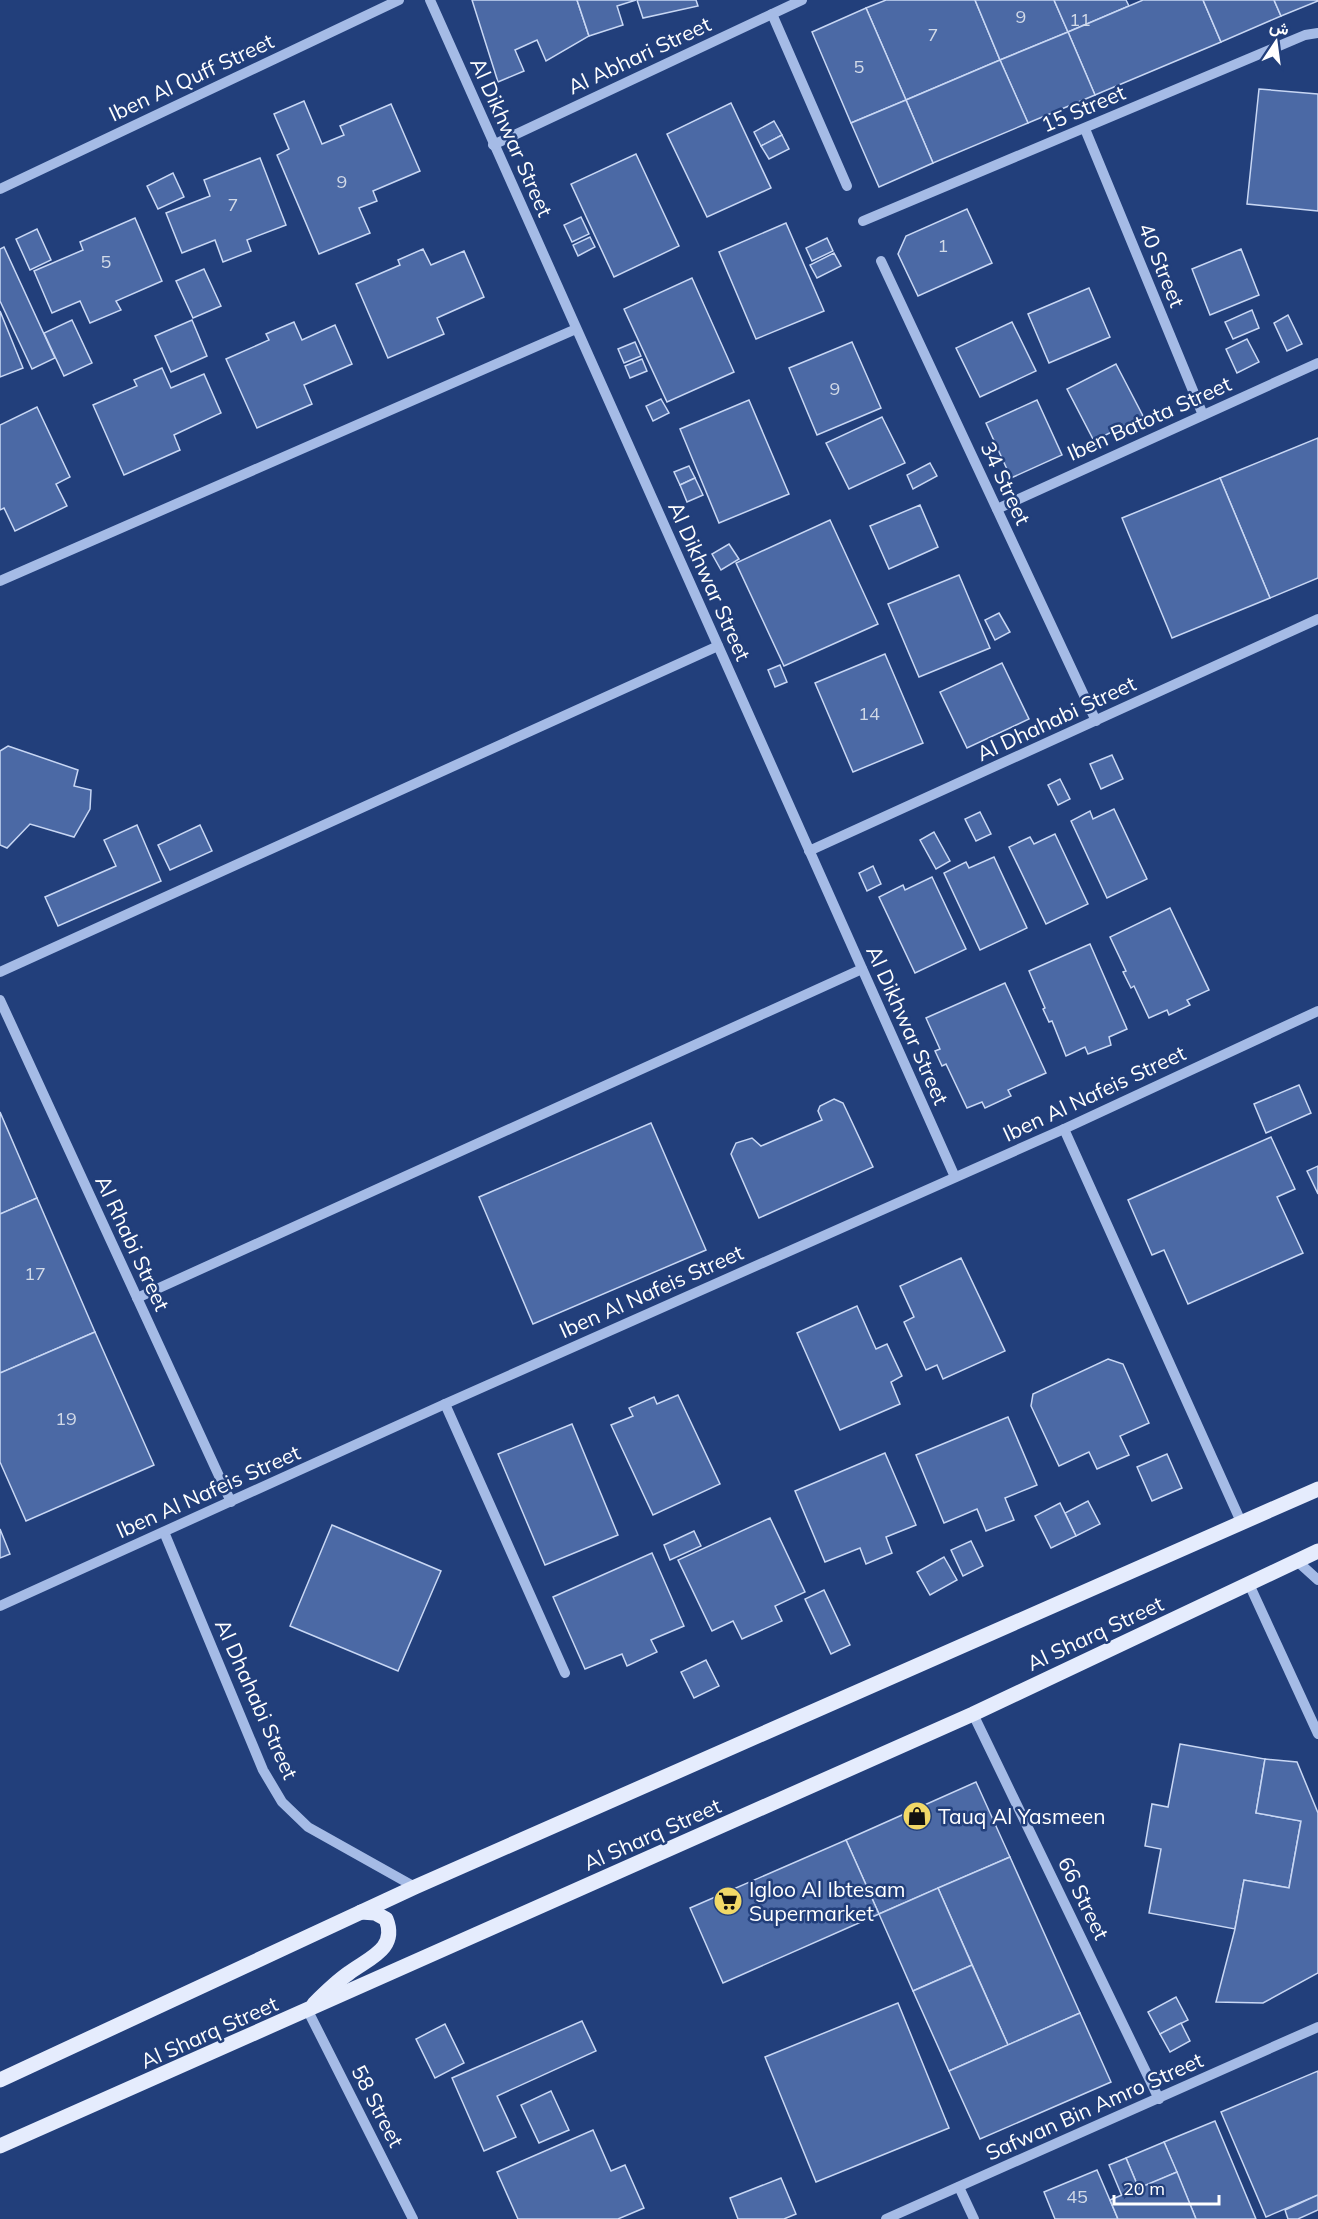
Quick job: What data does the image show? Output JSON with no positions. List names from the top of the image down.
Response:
{
  "streets": {
    "main road": ["Al Sharq Street"],
    "street": [
      "Al Abhari Street",
      "Iben Al Quff Street",
      "15 Street",
      "Al Dikhwar Street",
      "40 Street",
      "Iben Batota Street",
      "34 Street",
      "Al Dhahabi Street",
      "Iben Al Nafeis Street",
      "Al Rhabi Street",
      "66 Street",
      "58 Street",
      "Safwan Bin Amro Street"
    ]
  },
  "crossings": [
    ["Al Abhari Street", "Al Dikhwar Street"],
    ["15 Street", "40 Street"],
    ["Al Dikhwar Street", "Al Dhahabi Street"],
    ["Al Dikhwar Street", "Iben Al Nafeis Street"],
    ["40 Street", "Iben Batota Street"],
    ["Iben Batota Street", "34 Street"],
    ["34 Street", "Al Dhahabi Street"],
    ["Al Dhahabi Street", "Iben Al Nafeis Street"],
    ["Al Dhahabi Street", "Al Sharq Street"],
    ["Iben Al Nafeis Street", "Al Rhabi Street"],
    ["Al Sharq Street", "66 Street"],
    ["Al Sharq Street", "58 Street"],
    ["66 Street", "Safwan Bin Amro Street"]
  ],
  "places": {
    "shop": ["Tauq Al Yasmeen"],
    "supermarket": ["Igloo Al Ibtesam Supermarket"]
  },
  "house_numbers": [
    "9",
    "11",
    "7",
    "5",
    "9",
    "7",
    "1",
    "5",
    "9",
    "14",
    "17",
    "19",
    "45"
  ],
  "scale_bar": "20 m",
  "north": "top"
}
